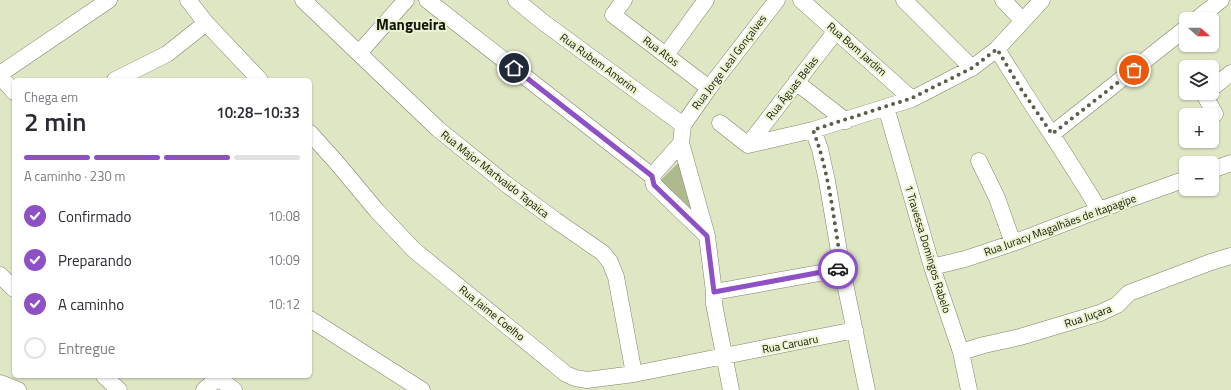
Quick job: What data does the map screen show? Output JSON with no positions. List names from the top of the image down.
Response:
{
  "streets": {
    "street": [
      "Rua Bom Jardim",
      "Rua Atos",
      "Rua Jorge Leal Gonçalves",
      "Rua Rubem Amorim",
      "Rua Águas Belas",
      "Rua Major Martvaido Tapaica",
      "Rua Juracy Magalhães de Itapagipe",
      "1 Travessa Domingos Rabelo",
      "Rua Jaime Coelho",
      "Rua Juçara",
      "Rua Caruaru"
    ]
  },
  "crossings": [
    ["Rua Bom Jardim", "Rua Águas Belas"],
    ["Rua Atos", "Rua Jorge Leal Gonçalves"],
    ["Rua Jorge Leal Gonçalves", "Rua Rubem Amorim"],
    ["Rua Major Martvaido Tapaica", "Rua Jaime Coelho"],
    ["Rua Juracy Magalhães de Itapagipe", "1 Travessa Domingos Rabelo"],
    ["1 Travessa Domingos Rabelo", "Rua Juçara"],
    ["Rua Jaime Coelho", "Rua Caruaru"]
  ],
  "districts": ["Mangueira"],
  "north": "right",
  "page": {
    "map_buttons": ["+", "−"],
    "heading": ["2 min", "Chega em", "10:28–10:33"],
    "bar": "A caminho · 230 m",
    "list": [
      ["Confirmado", "10:08"],
      ["Preparando", "10:09"],
      ["A caminho", "10:12"],
      "Entregue"
    ]
  }
}
